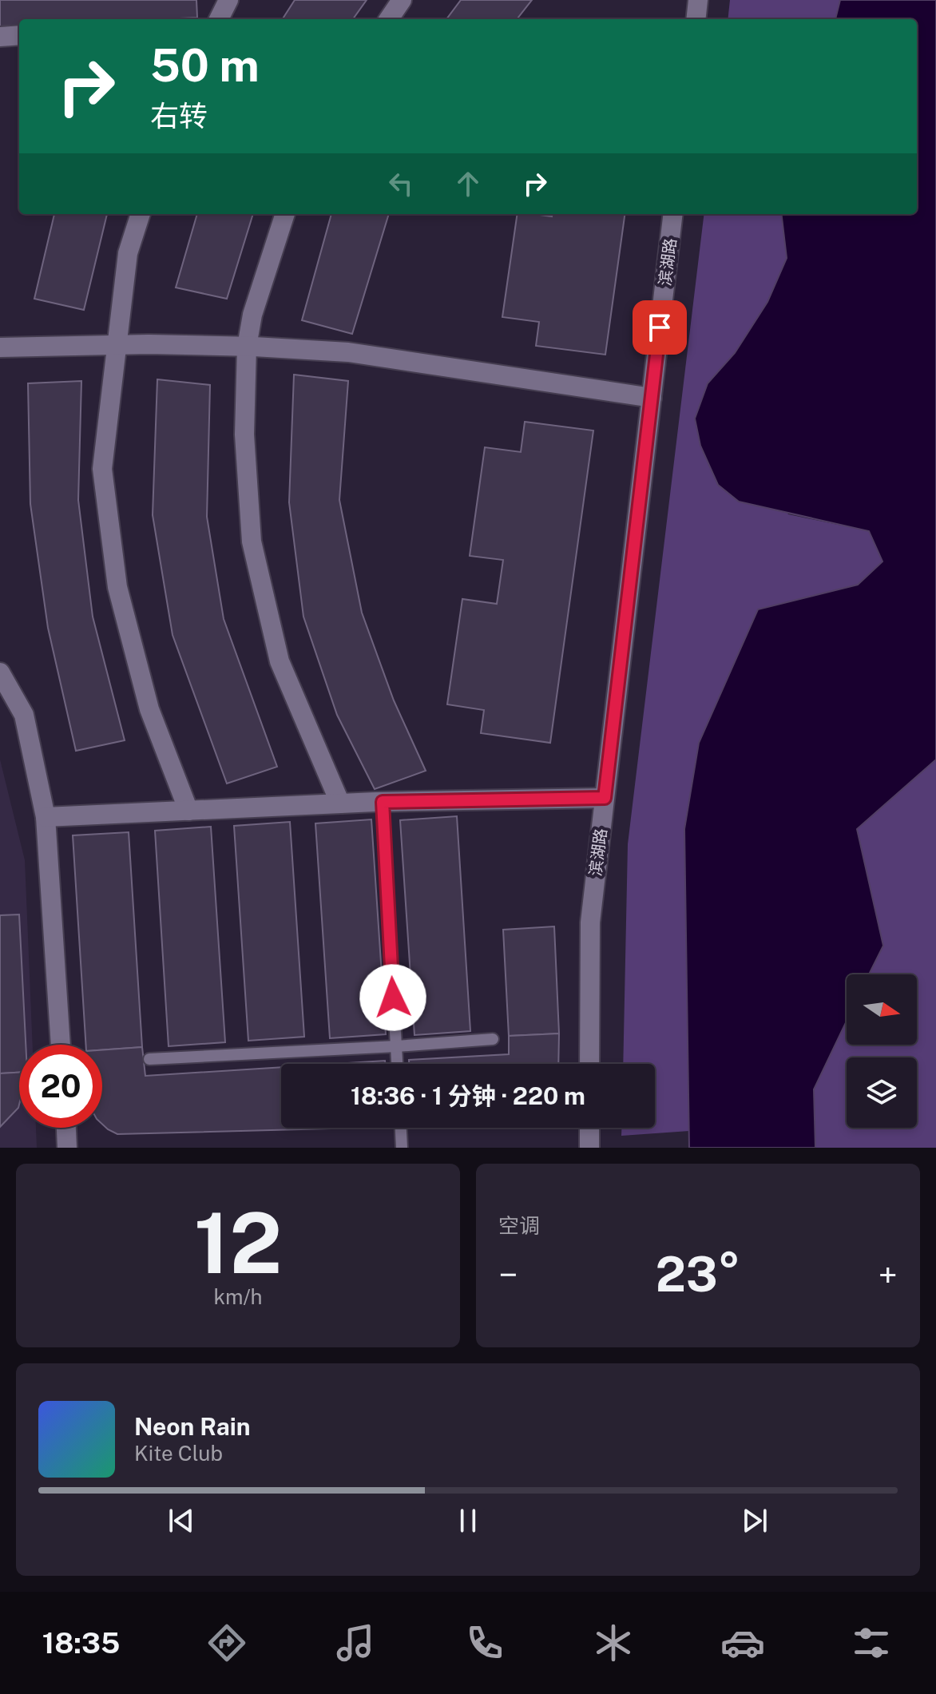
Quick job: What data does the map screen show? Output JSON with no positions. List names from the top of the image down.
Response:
{
  "streets": {
    "street": ["滨湖路"]
  },
  "north": "right",
  "page": {
    "turn": ["50 m", "右转"],
    "limit": "20",
    "trip": "18:36 · 1 分钟 · 220 m",
    "tile": [
      ["12", "km/h"],
      "空调"
    ],
    "heat": ["−", "23°", "+"],
    "song": ["Neon Rain", "Kite Club"],
    "tabs": "18:35"
  }
}
